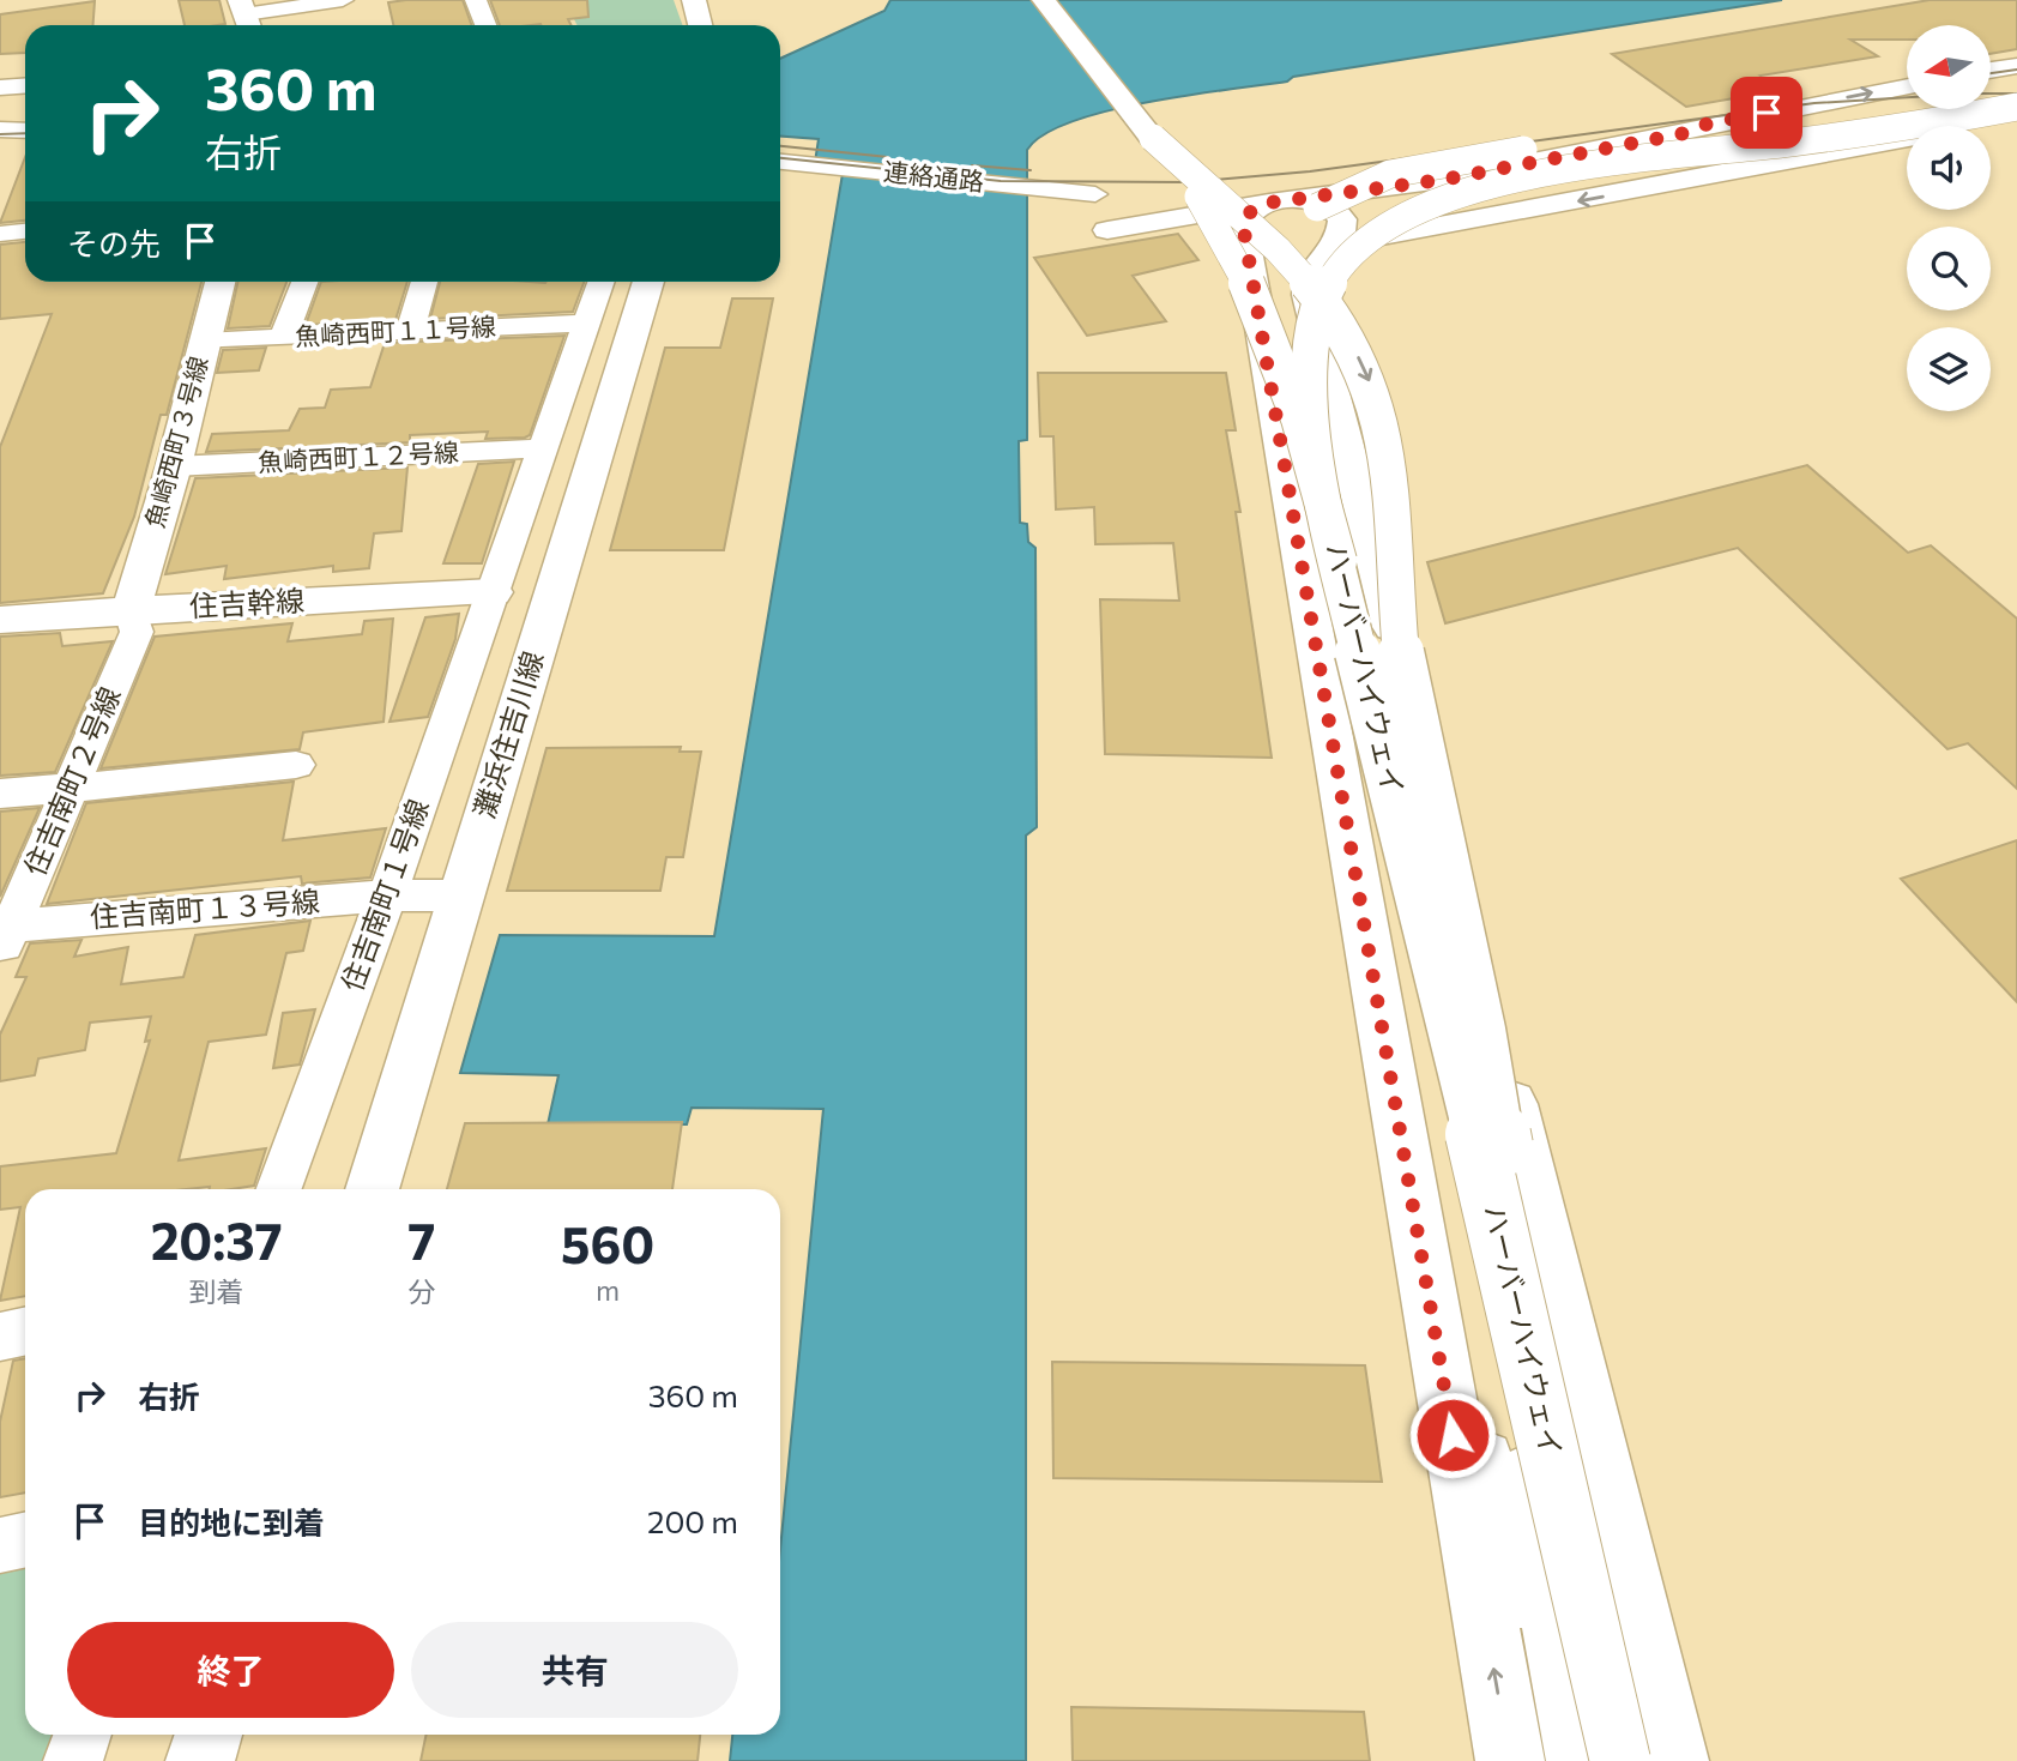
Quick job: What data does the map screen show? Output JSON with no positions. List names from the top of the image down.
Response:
{
  "streets": {
    "main road": [
      "魚崎西町３号線",
      "住吉幹線",
      "ハーバーハイウェイ",
      "灘浜住吉川線"
    ],
    "street": [
      "連絡通路",
      "魚崎西町１１号線",
      "魚崎西町１２号線",
      "住吉南町２号線",
      "住吉南町１号線",
      "住吉南町１３号線"
    ]
  },
  "crossings": [
    ["魚崎西町１１号線", "魚崎西町３号線"],
    ["魚崎西町１１号線", "住吉南町１号線"],
    ["魚崎西町３号線", "魚崎西町１２号線"],
    ["魚崎西町３号線", "住吉幹線"],
    ["魚崎西町３号線", "住吉南町２号線"],
    ["魚崎西町１２号線", "住吉南町１号線"],
    ["住吉幹線", "住吉南町２号線"],
    ["住吉幹線", "住吉南町１号線"],
    ["灘浜住吉川線", "住吉南町１３号線"],
    ["住吉南町２号線", "住吉南町１３号線"],
    ["住吉南町１号線", "住吉南町１３号線"]
  ],
  "north": "left",
  "page": {
    "turn": ["360 m", "右折"],
    "then": "その先",
    "eta": [
      "20:37",
      "到着",
      "7",
      "分",
      "560",
      "m"
    ],
    "list": [
      {
        "name": "右折",
        "value": "360 m"
      },
      {
        "name": "目的地に到着",
        "value": "200 m"
      }
    ],
    "buttons": ["終了", "共有"]
  }
}
